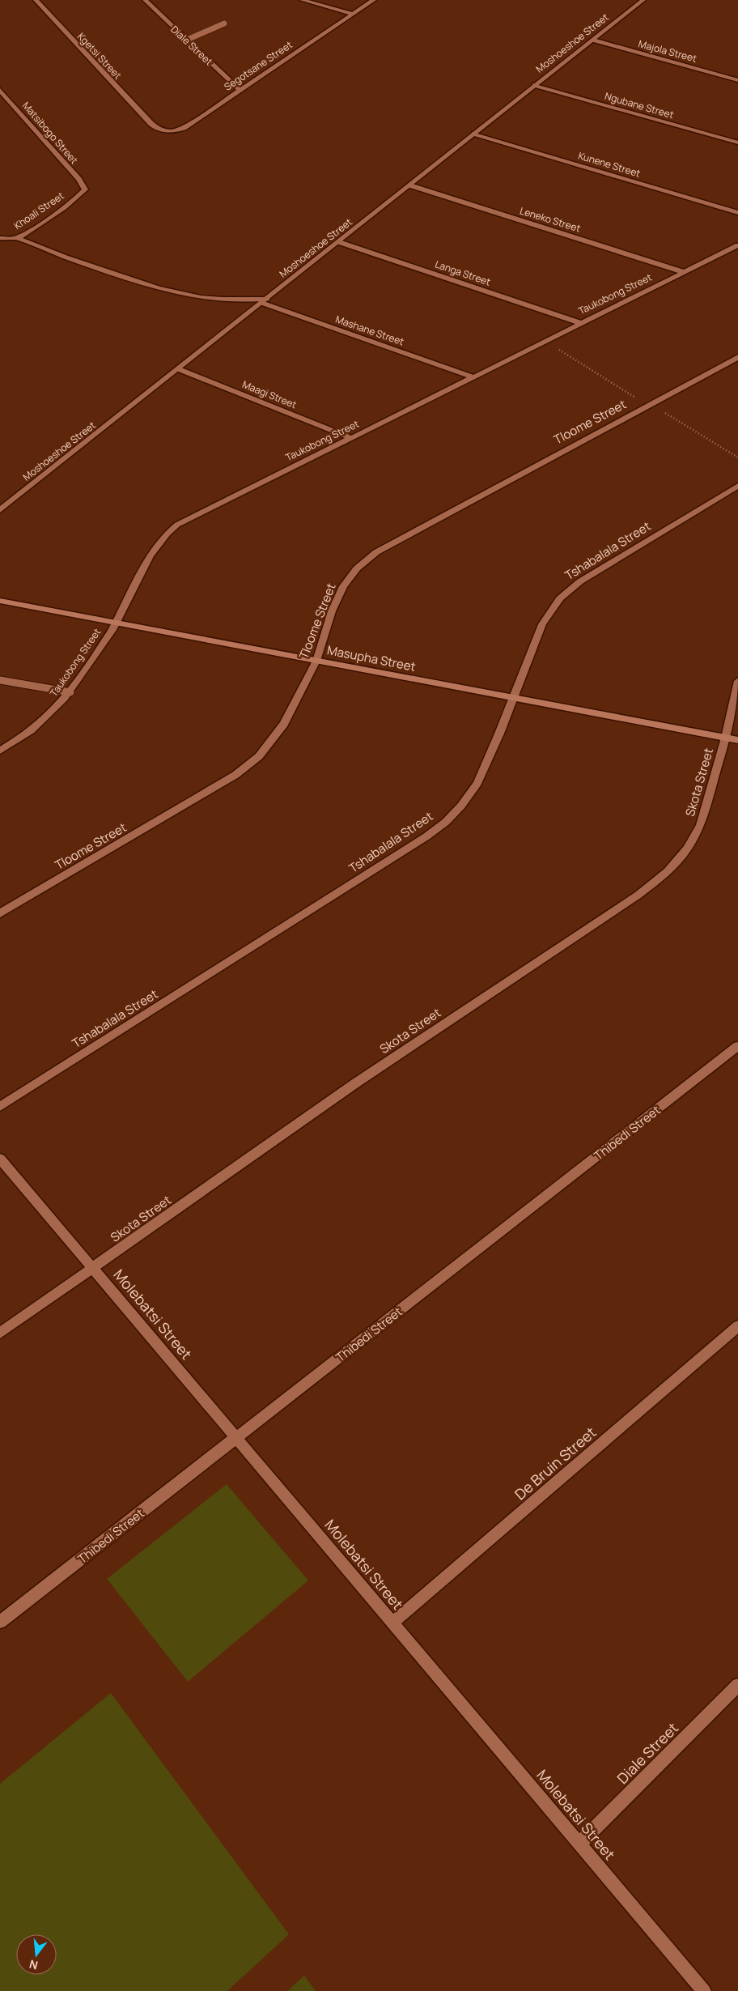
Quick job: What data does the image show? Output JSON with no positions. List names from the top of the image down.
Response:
{
  "streets": {
    "main road": ["Masupha Street"],
    "street": [
      "Moshoeshoe Street",
      "Diale Street",
      "Majola Street",
      "Kgetsi Street",
      "Segotsane Street",
      "Ngubane Street",
      "Matsibogo Street",
      "Kunene Street",
      "Khoali Street",
      "Leneko Street",
      "Langa Street",
      "Taukobong Street",
      "Mashane Street",
      "Maagi Street",
      "Tloome Street",
      "Tshabalala Street",
      "Skota Street",
      "Thibedi Street",
      "Molebatsi Street",
      "De Bruin Street"
    ]
  },
  "crossings": [
    ["Moshoeshoe Street", "Majola Street"],
    ["Moshoeshoe Street", "Ngubane Street"],
    ["Moshoeshoe Street", "Kunene Street"],
    ["Moshoeshoe Street", "Leneko Street"],
    ["Moshoeshoe Street", "Langa Street"],
    ["Moshoeshoe Street", "Mashane Street"],
    ["Moshoeshoe Street", "Maagi Street"],
    ["Diale Street", "Segotsane Street"],
    ["Diale Street", "Molebatsi Street"],
    ["Kgetsi Street", "Segotsane Street"],
    ["Matsibogo Street", "Khoali Street"],
    ["Leneko Street", "Taukobong Street"],
    ["Langa Street", "Taukobong Street"],
    ["Taukobong Street", "Mashane Street"],
    ["Taukobong Street", "Maagi Street"],
    ["Taukobong Street", "Masupha Street"],
    ["Tloome Street", "Masupha Street"],
    ["Tshabalala Street", "Masupha Street"],
    ["Masupha Street", "Skota Street"],
    ["Skota Street", "Molebatsi Street"],
    ["Thibedi Street", "Molebatsi Street"],
    ["Molebatsi Street", "De Bruin Street"]
  ],
  "north": "bottom"
}
